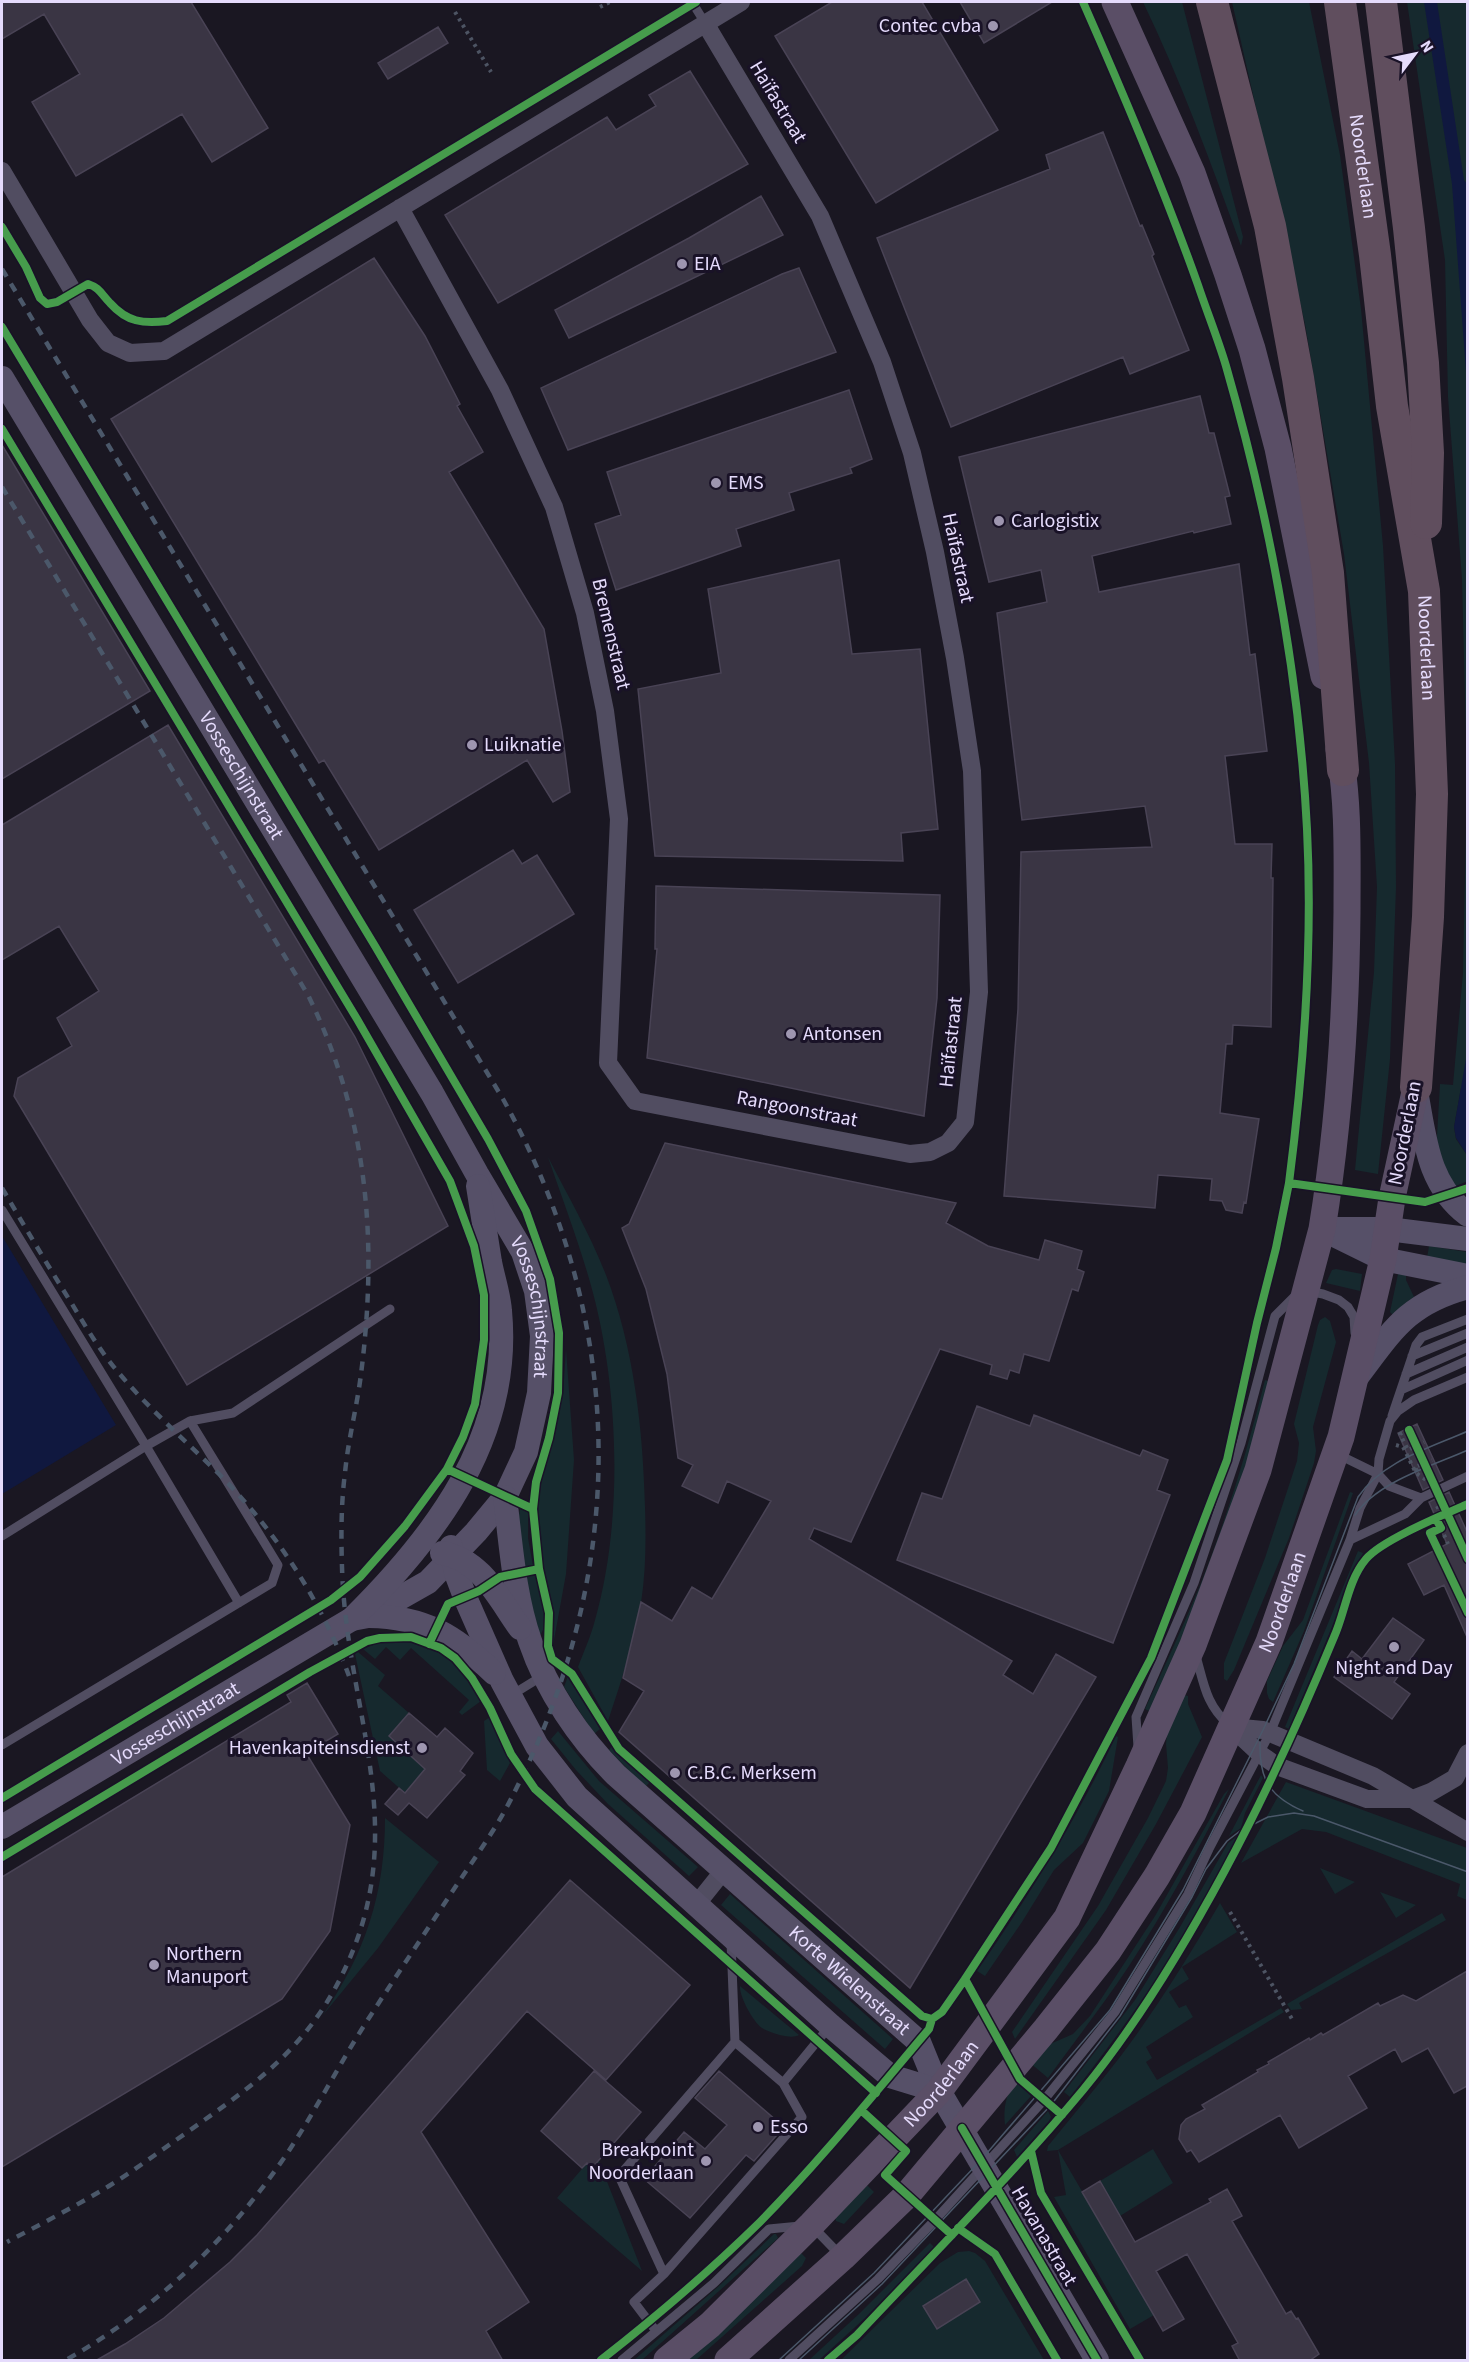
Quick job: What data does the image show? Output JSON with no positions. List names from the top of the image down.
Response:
{
  "streets": {
    "highway": ["Noorderlaan"],
    "street": [
      "Haïfastraat",
      "Bremenstraat",
      "Vosseschijnstraat",
      "Rangoonstraat",
      "Korte Wielenstraat",
      "Havanastraat"
    ]
  },
  "crossings": [
    ["Haïfastraat", "Rangoonstraat"],
    ["Noorderlaan", "Korte Wielenstraat"],
    ["Noorderlaan", "Havanastraat"],
    ["Bremenstraat", "Rangoonstraat"],
    ["Vosseschijnstraat", "Korte Wielenstraat"],
    ["Korte Wielenstraat", "Havanastraat"]
  ],
  "places": [
    "Contec cvba",
    "EIA",
    "EMS",
    "Carlogistix",
    "Luiknatie",
    "Antonsen",
    "Night and Day",
    "Havenkapiteinsdienst",
    "C.B.C. Merksem",
    "Northern Manuport",
    "Esso",
    "Breakpoint Noorderlaan"
  ],
  "north": "top right"
}
